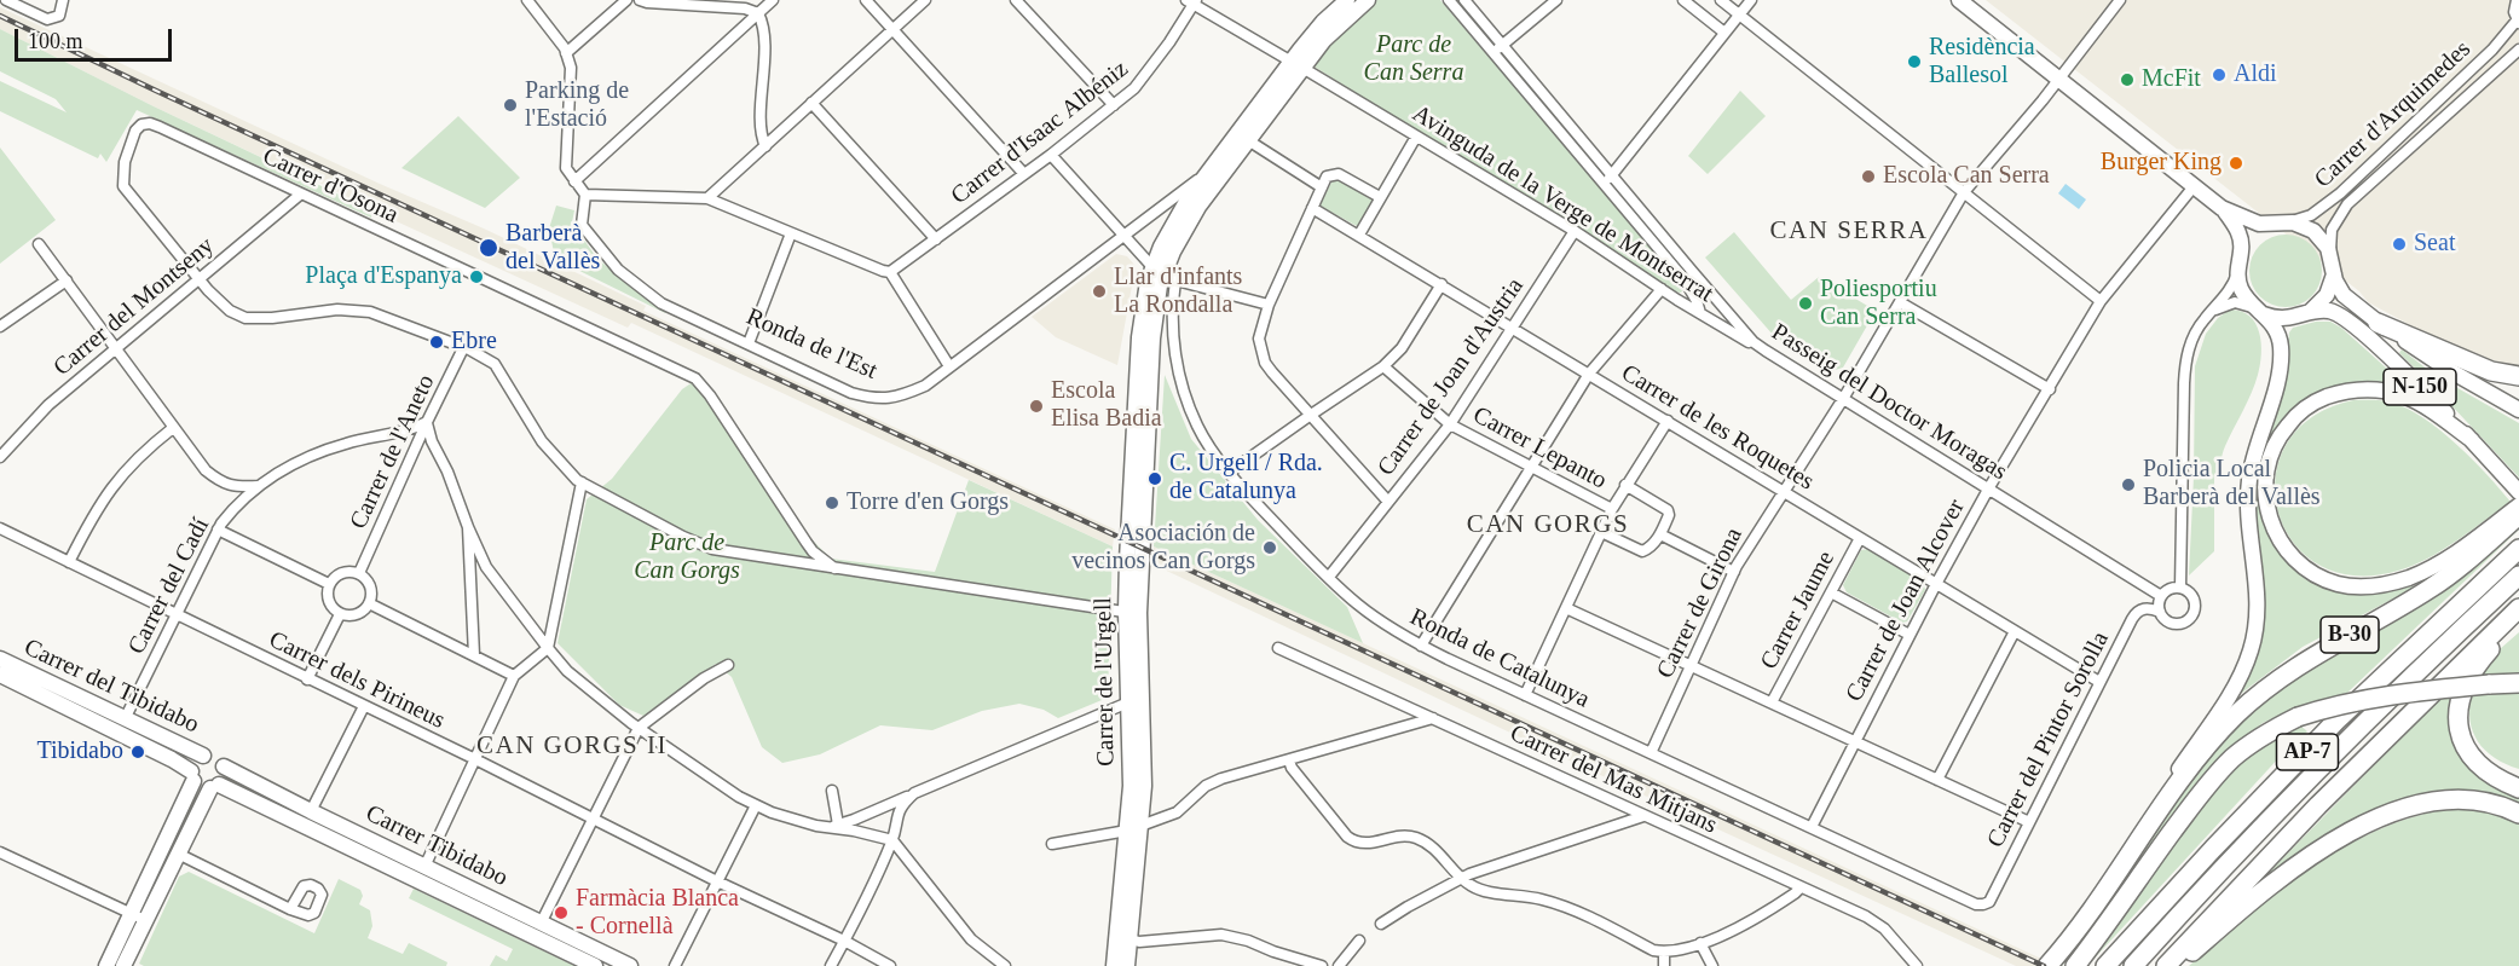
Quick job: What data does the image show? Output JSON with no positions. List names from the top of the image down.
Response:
{
  "streets": {
    "highway": ["B-30", "AP-7"],
    "street": [
      "Carrer d'Arquimedes",
      "Carrer d'Isaac Albéniz",
      "Carrer d'Osona",
      "Avinguda de la Verge de Montserrat",
      "Carrer del Montseny",
      "Ronda de l'Est",
      "Carrer de Joan d'Austria",
      "N-150",
      "Passeig del Doctor Moragas",
      "Carrer de les Roquetes",
      "Carrer Lepanto",
      "Carrer de l'Aneto",
      "Carrer del Cadí",
      "Carrer de Joan Alcover",
      "Carrer de Girona",
      "Carrer Jaume",
      "Ronda de Catalunya",
      "Carrer dels Pirineus",
      "Carrer de l'Urgell",
      "Carrer del Tibidabo",
      "Carrer del Pintor Sorolla",
      "Carrer del Mas Mitjans",
      "Carrer Tibidabo"
    ]
  },
  "crossings": [
    ["Carrer d'Arquimedes", "N-150"],
    ["Carrer d'Isaac Albéniz", "Avinguda de la Verge de Montserrat"],
    ["Carrer d'Osona", "Carrer del Montseny"],
    ["Avinguda de la Verge de Montserrat", "Ronda de l'Est"],
    ["Avinguda de la Verge de Montserrat", "Carrer de Joan d'Austria"],
    ["Avinguda de la Verge de Montserrat", "Passeig del Doctor Moragas"],
    ["Ronda de l'Est", "Ronda de Catalunya"],
    ["Ronda de l'Est", "Carrer de l'Urgell"],
    ["Carrer de Joan d'Austria", "Carrer de les Roquetes"],
    ["Carrer de Joan d'Austria", "Carrer Lepanto"],
    ["Carrer de Joan d'Austria", "Ronda de Catalunya"],
    ["Passeig del Doctor Moragas", "Carrer de Joan Alcover"],
    ["Passeig del Doctor Moragas", "Carrer de Girona"],
    ["Passeig del Doctor Moragas", "Carrer del Pintor Sorolla"],
    ["Carrer de les Roquetes", "Carrer de Joan Alcover"],
    ["Carrer de les Roquetes", "Carrer de Girona"],
    ["Carrer de les Roquetes", "Carrer Jaume"],
    ["Carrer de les Roquetes", "Carrer del Pintor Sorolla"],
    ["Carrer de l'Aneto", "Carrer del Cadí"],
    ["Carrer del Cadí", "Carrer dels Pirineus"],
    ["Carrer del Cadí", "Carrer del Tibidabo"],
    ["Carrer de Joan Alcover", "Ronda de Catalunya"],
    ["Carrer de Girona", "Ronda de Catalunya"],
    ["Ronda de Catalunya", "Carrer de l'Urgell"],
    ["Ronda de Catalunya", "Carrer del Pintor Sorolla"],
    ["Carrer del Tibidabo", "Carrer Tibidabo"]
  ],
  "districts": ["CAN SERRA", "CAN GORGS", "CAN GORGS II"],
  "parks": ["Parc de Can Serra", "Parc de Can Gorgs"],
  "places": [
    "Residència Ballesol",
    "Aldi",
    "McFit",
    "Parking de l'Estació",
    "Burger King",
    "Escola Can Serra",
    "Seat",
    "Barberà del Vallès",
    "Plaça d'Espanya",
    "Llar d'infants La Rondalla",
    "Poliesportiu Can Serra",
    "Ebre",
    "Escola Elisa Badia",
    "C. Urgell / Rda. de Catalunya",
    "Policia Local Barberà del Vallès",
    "Torre d'en Gorgs",
    "Asociación de vecinos Can Gorgs",
    "Tibidabo",
    "Farmàcia Blanca - Cornellà"
  ],
  "scale_bar": "100 m"
}
